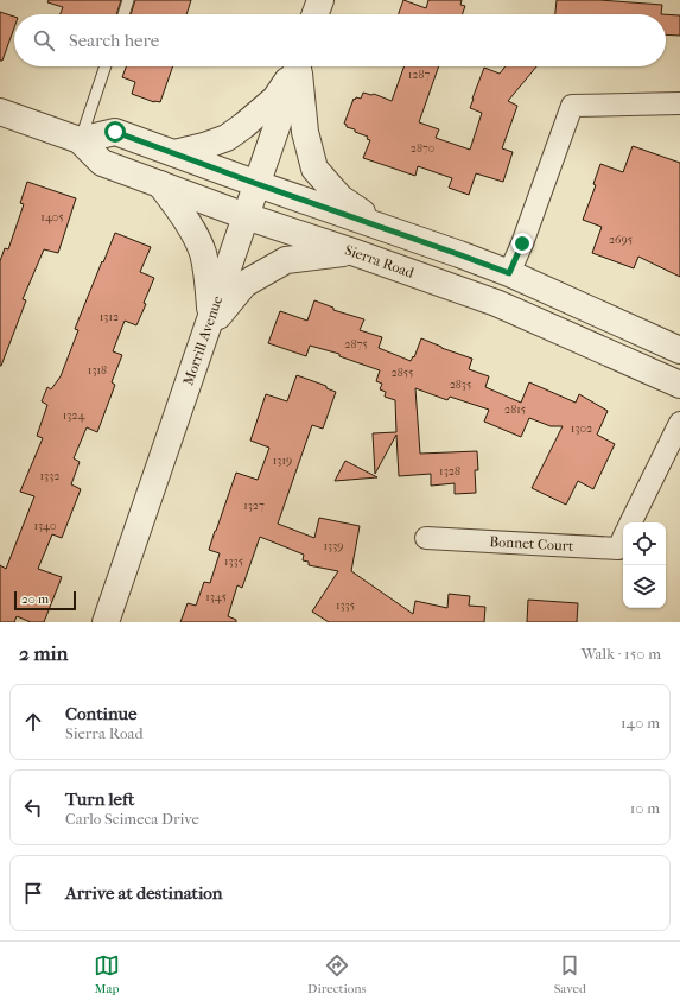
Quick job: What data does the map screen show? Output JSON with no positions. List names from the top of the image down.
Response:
{
  "streets": {
    "street": ["Sierra Road", "Morrill Avenue", "Bonnet Court"]
  },
  "crossings": [
    ["Sierra Road", "Morrill Avenue"]
  ],
  "house_numbers": [
    "1287",
    "2870",
    "1405",
    "2695",
    "1312",
    "2875",
    "1318",
    "2855",
    "2835",
    "2815",
    "1324",
    "1302",
    "1319",
    "1328",
    "1332",
    "1327",
    "1340",
    "1339",
    "1335",
    "1345",
    "1335"
  ],
  "scale_bar": "20 m",
  "page": {
    "search": "Search here",
    "scale": "20 m",
    "heading": ["2 min", "Walk · 150 m"],
    "list": [
      ["Continue", "Sierra Road", "140 m"],
      ["Turn left", "Carlo Scimeca Drive", "10 m"],
      "Arrive at destination"
    ],
    "nav": ["Map", "Directions", "Saved"]
  }
}
